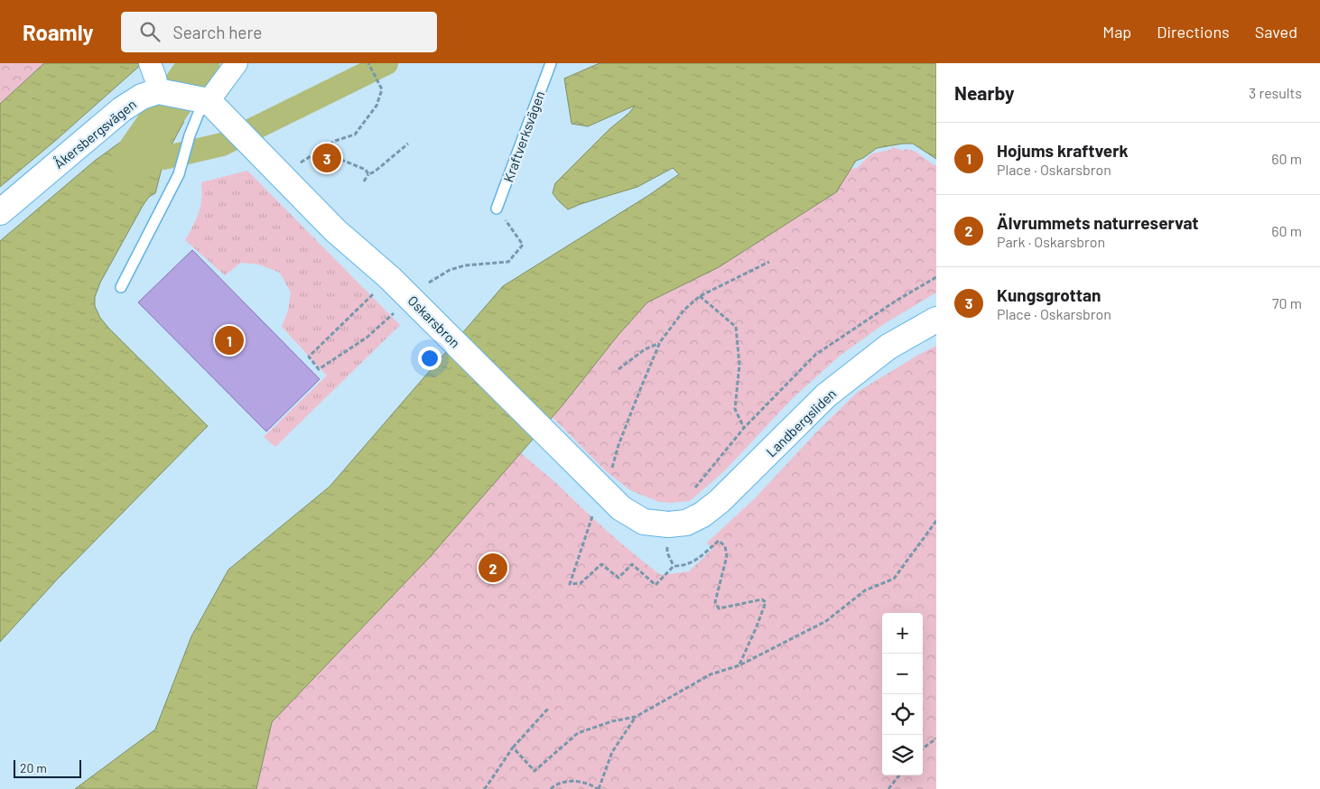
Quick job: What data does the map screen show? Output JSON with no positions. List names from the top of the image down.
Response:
{
  "streets": {
    "street": ["Åkersbergsvägen", "Oskarsbron", "Landbergsliden"],
    "lane": ["Kraftverksvägen"]
  },
  "crossings": [
    ["Åkersbergsvägen", "Oskarsbron"],
    ["Oskarsbron", "Landbergsliden"]
  ],
  "scale_bar": "20 m",
  "page": {
    "header": "Roamly",
    "search": "Search here",
    "nav": ["Map", "Directions", "Saved"],
    "heading": ["Nearby", "3 results"],
    "list": [
      {
        "mark": "1",
        "name": "Hojums kraftverk",
        "note": "Place · Oskarsbron",
        "value": "60 m"
      },
      {
        "mark": "2",
        "name": "Älvrummets naturreservat",
        "note": "Park · Oskarsbron",
        "value": "60 m"
      },
      {
        "mark": "3",
        "name": "Kungsgrottan",
        "note": "Place · Oskarsbron",
        "value": "70 m"
      }
    ],
    "pins": ["3", "1", "2"],
    "map_buttons": ["+", "−"],
    "scale": "20 m"
  }
}
